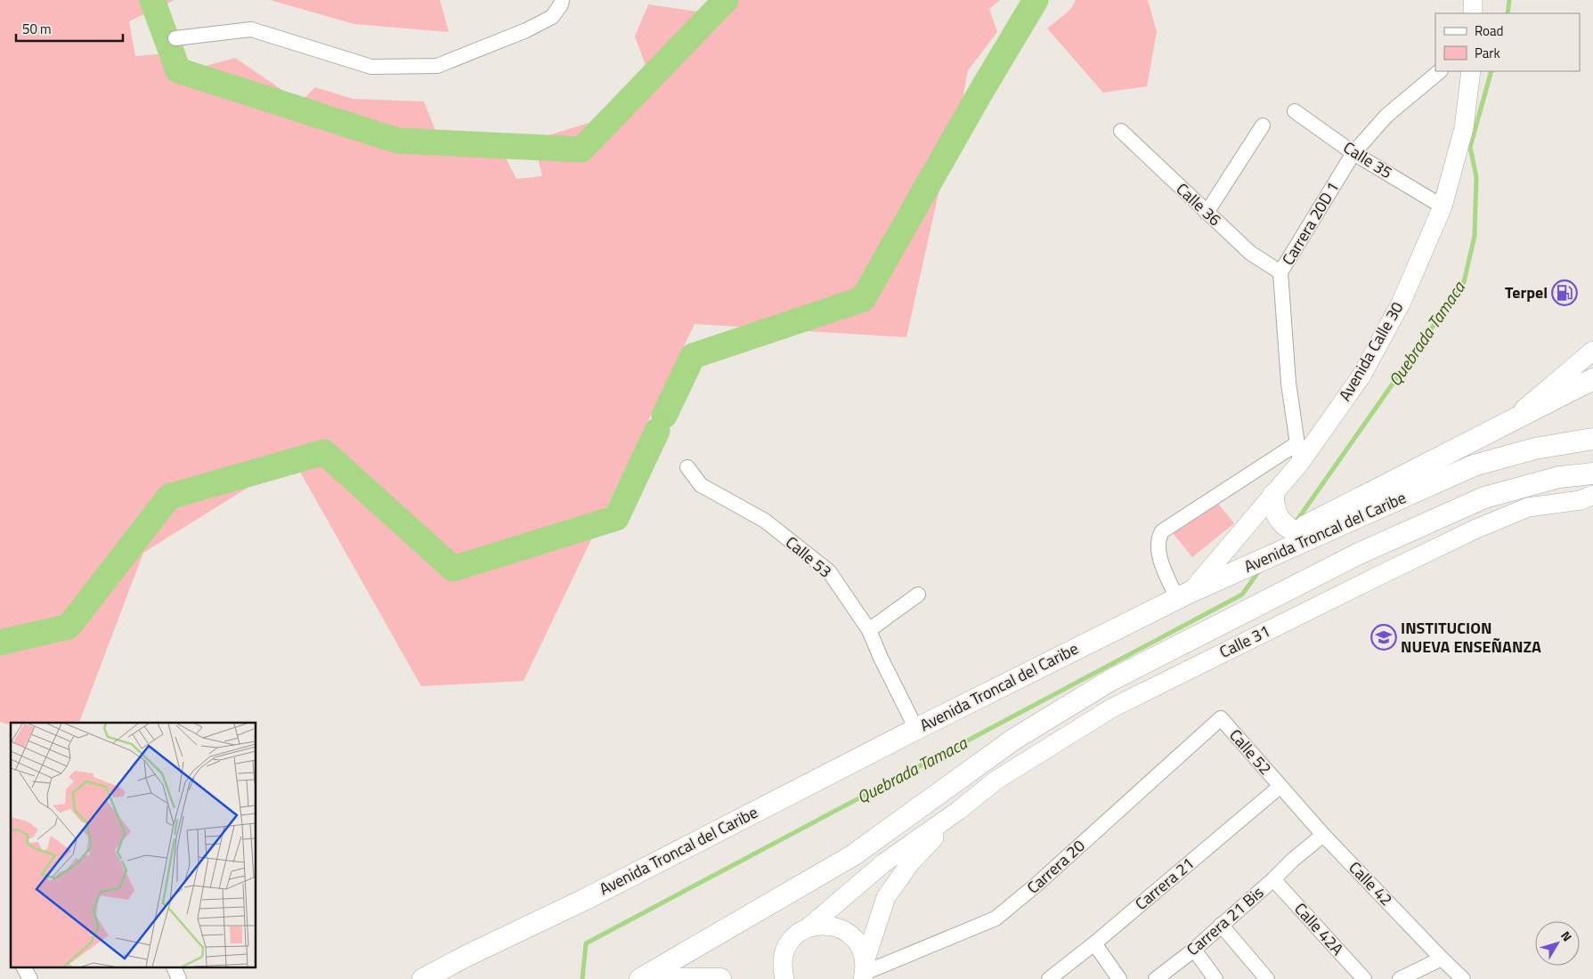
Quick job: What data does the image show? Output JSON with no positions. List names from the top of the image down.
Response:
{
  "streets": {
    "highway": ["Avenida Troncal del Caribe"],
    "main road": ["Avenida Calle 30", "Calle 31"],
    "street": [
      "Calle 35",
      "Calle 36",
      "Carrera 20D 1",
      "Calle 53",
      "Calle 52",
      "Carrera 20",
      "Carrera 21",
      "Calle 42",
      "Carrera 21 Bis",
      "Calle 42A"
    ]
  },
  "crossings": [
    ["Calle 35", "Carrera 20D 1"],
    ["Calle 35", "Avenida Calle 30"],
    ["Calle 36", "Carrera 20D 1"],
    ["Carrera 20D 1", "Avenida Calle 30"],
    ["Avenida Calle 30", "Avenida Troncal del Caribe"],
    ["Avenida Troncal del Caribe", "Calle 53"],
    ["Calle 52", "Carrera 20"],
    ["Calle 52", "Carrera 21"],
    ["Calle 52", "Calle 42"],
    ["Carrera 21", "Calle 42"],
    ["Calle 42", "Carrera 21 Bis"],
    ["Carrera 21 Bis", "Calle 42A"]
  ],
  "water": ["Quebrada Tamaca"],
  "places": {
    "fuel station": ["Terpel"],
    "school or university": ["INSTITUCION NUEVA ENSEÑANZA"]
  },
  "legend": ["Road", "Park"],
  "scale_bar": "50 m",
  "north": "top right"
}
